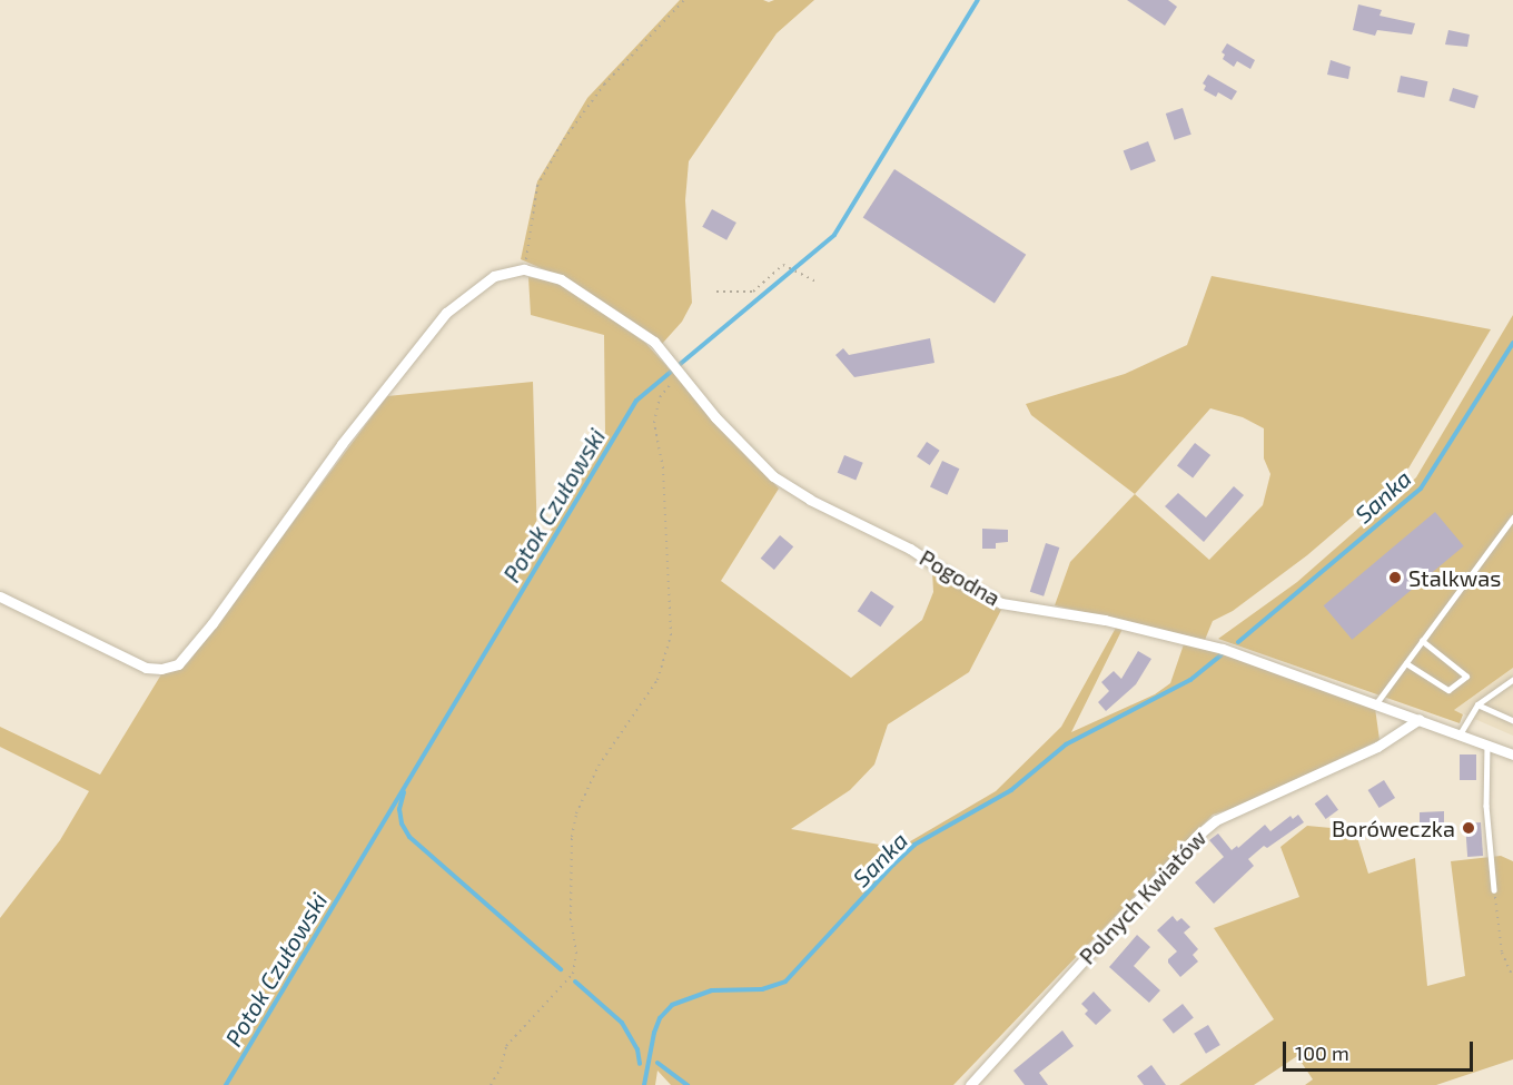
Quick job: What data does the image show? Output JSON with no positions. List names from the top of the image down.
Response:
{
  "streets": {
    "street": ["Pogodna", "Polnych Kwiatów"]
  },
  "crossings": [
    ["Pogodna", "Polnych Kwiatów"]
  ],
  "water": ["Sanka", "Potok Czułowski"],
  "places": ["Stalkwas", "Boróweczka"],
  "scale_bar": "100 m"
}
